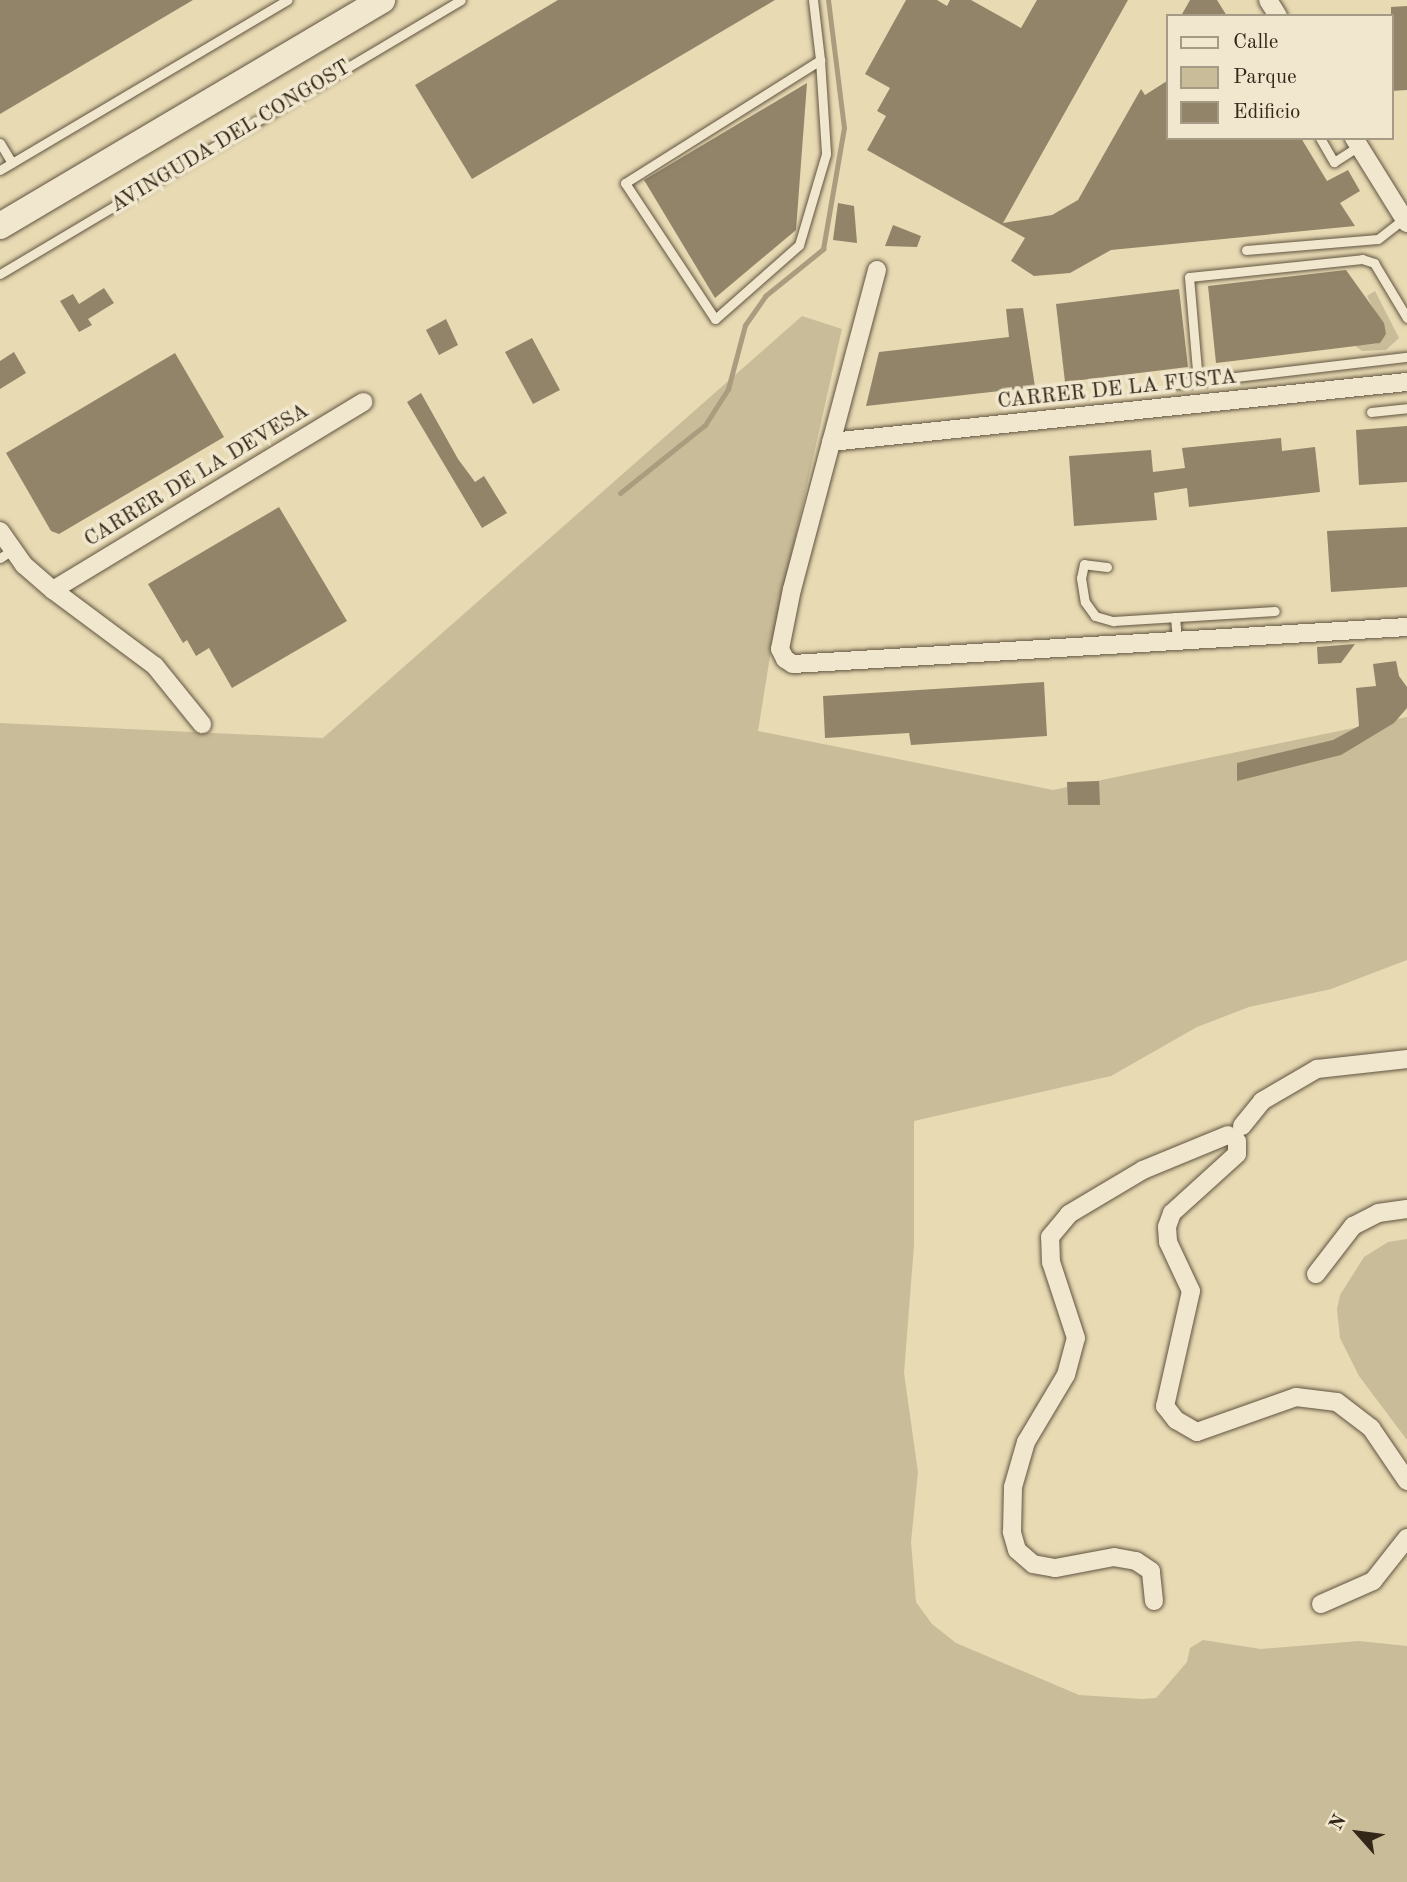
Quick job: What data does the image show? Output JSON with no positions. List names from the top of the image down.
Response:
{
  "streets": {
    "main road": ["AVINGUDA DEL CONGOST"],
    "street": ["CARRER DE LA FUSTA", "CARRER DE LA DEVESA"]
  },
  "legend": ["Calle", "Parque", "Edificio"],
  "north": "top left"
}
